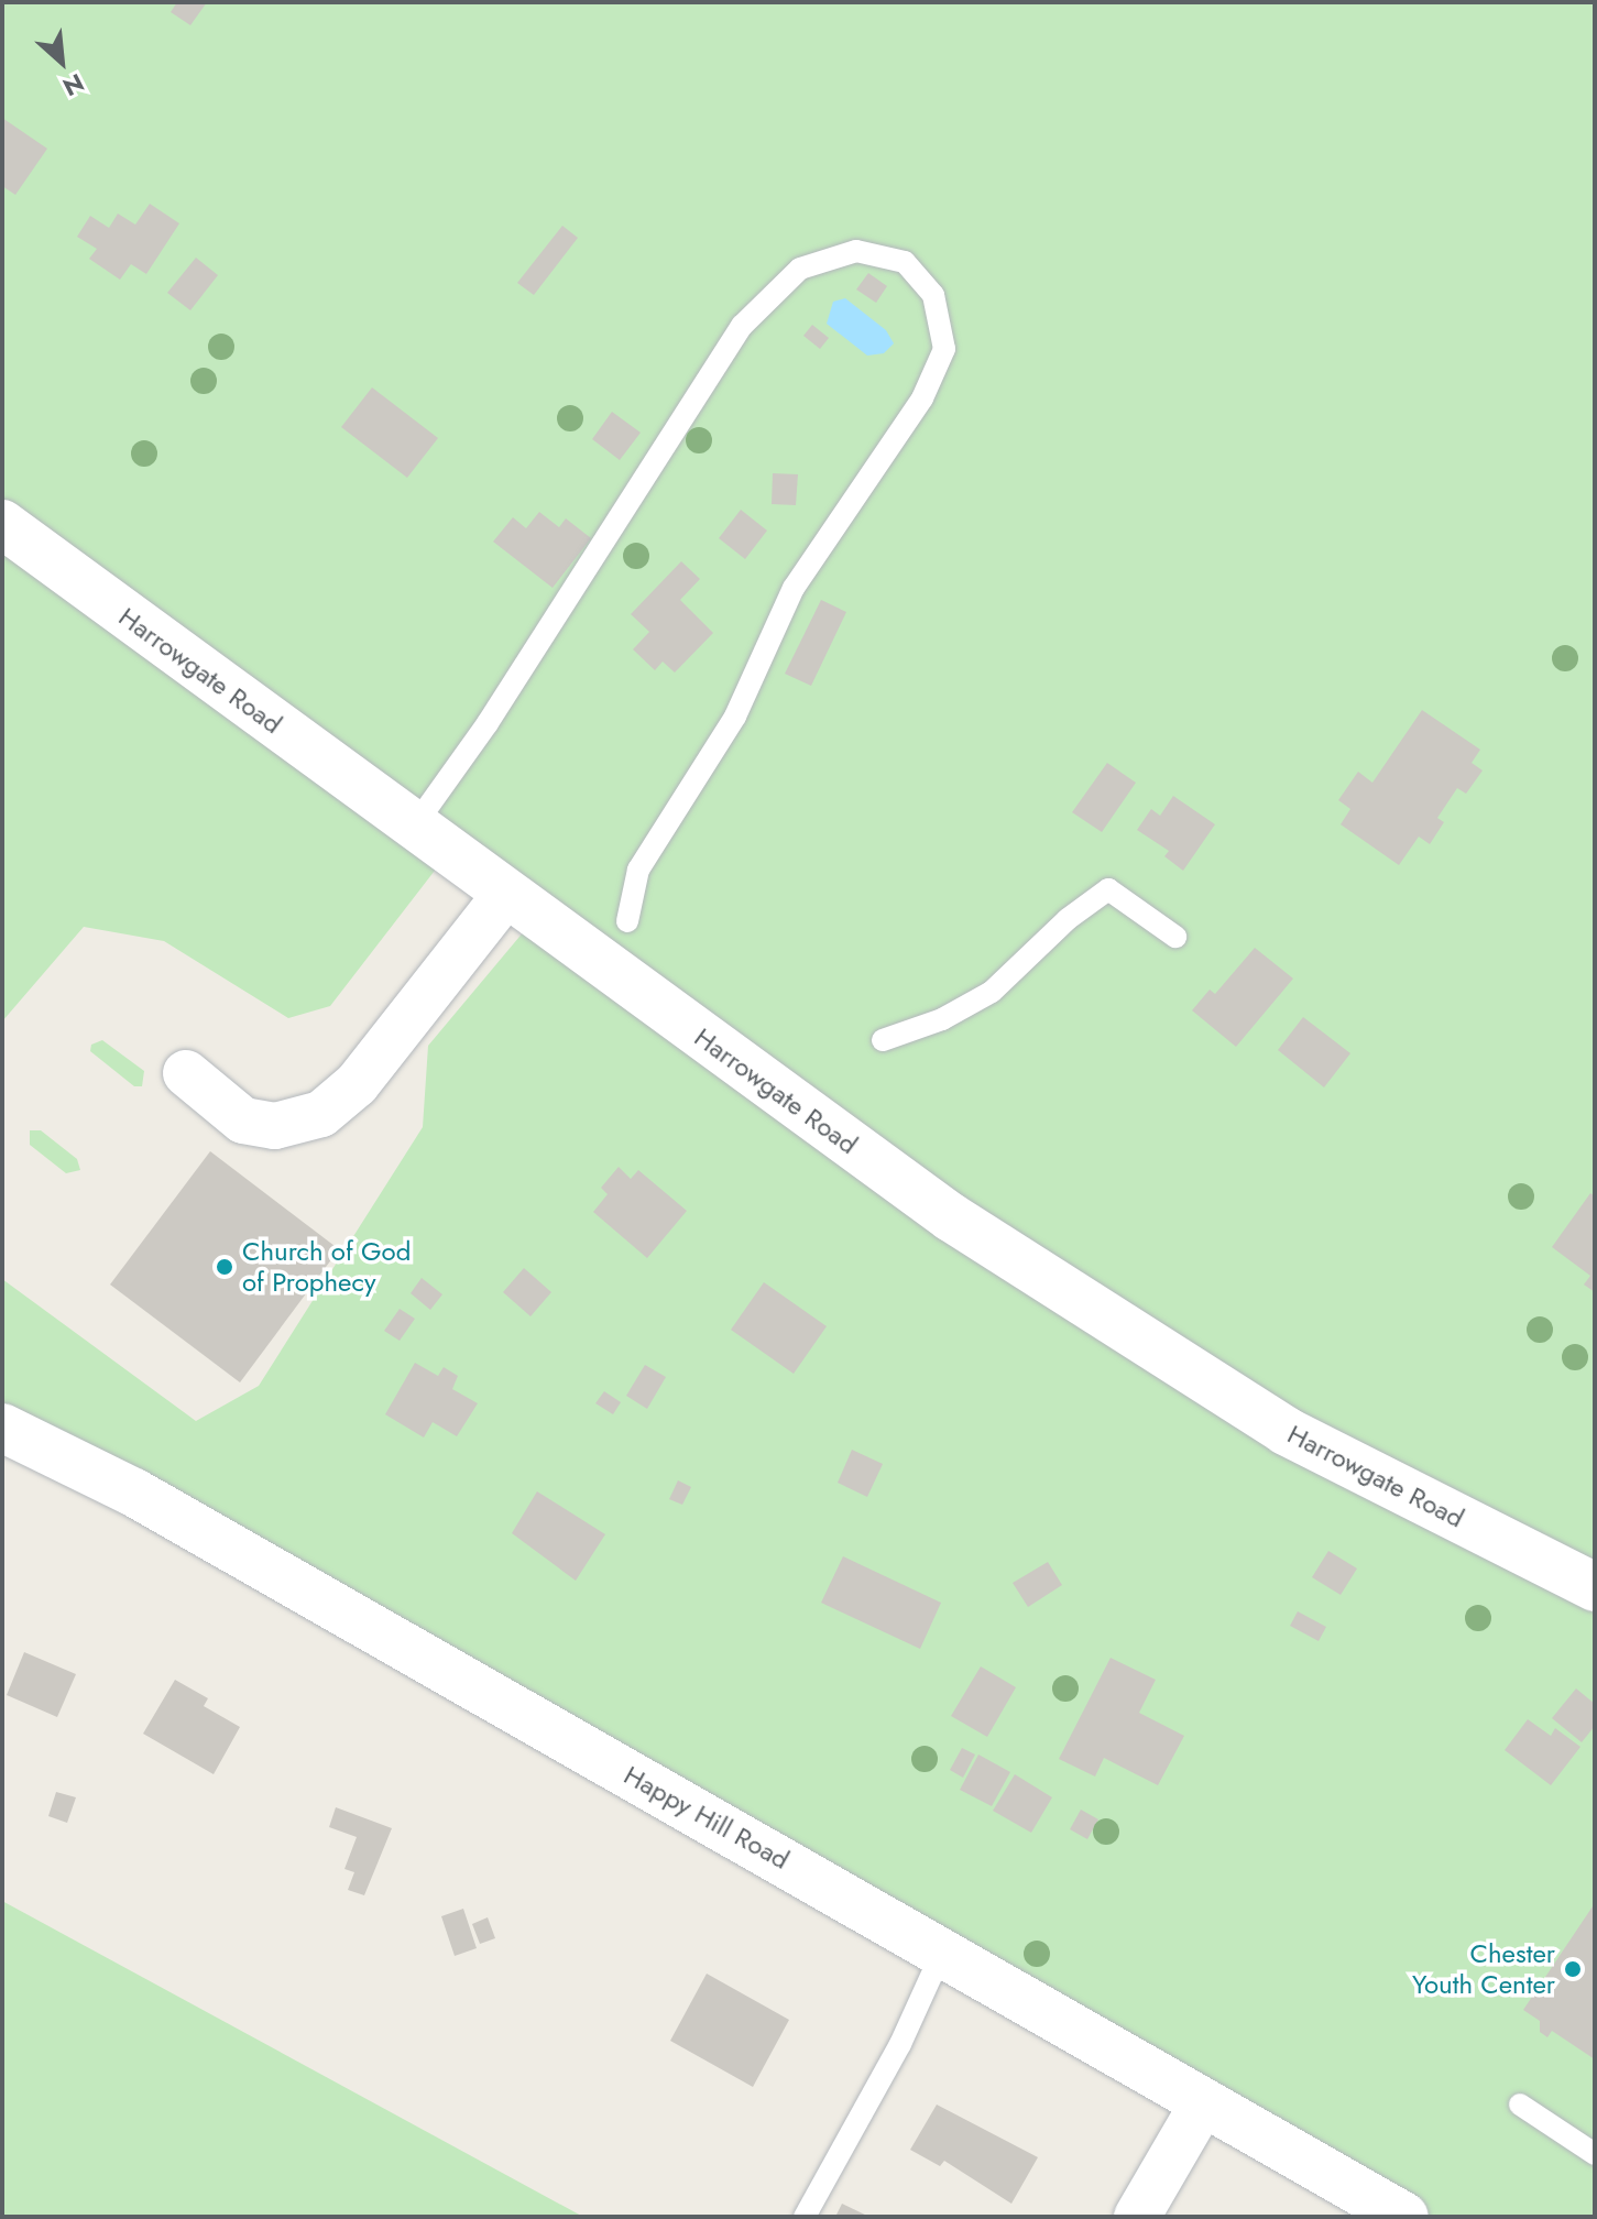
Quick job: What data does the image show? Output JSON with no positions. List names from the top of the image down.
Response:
{
  "streets": {
    "main road": ["Harrowgate Road", "Happy Hill Road"]
  },
  "places": ["Church of God of Prophecy", "Chester Youth Center"],
  "north": "bottom right"
}
